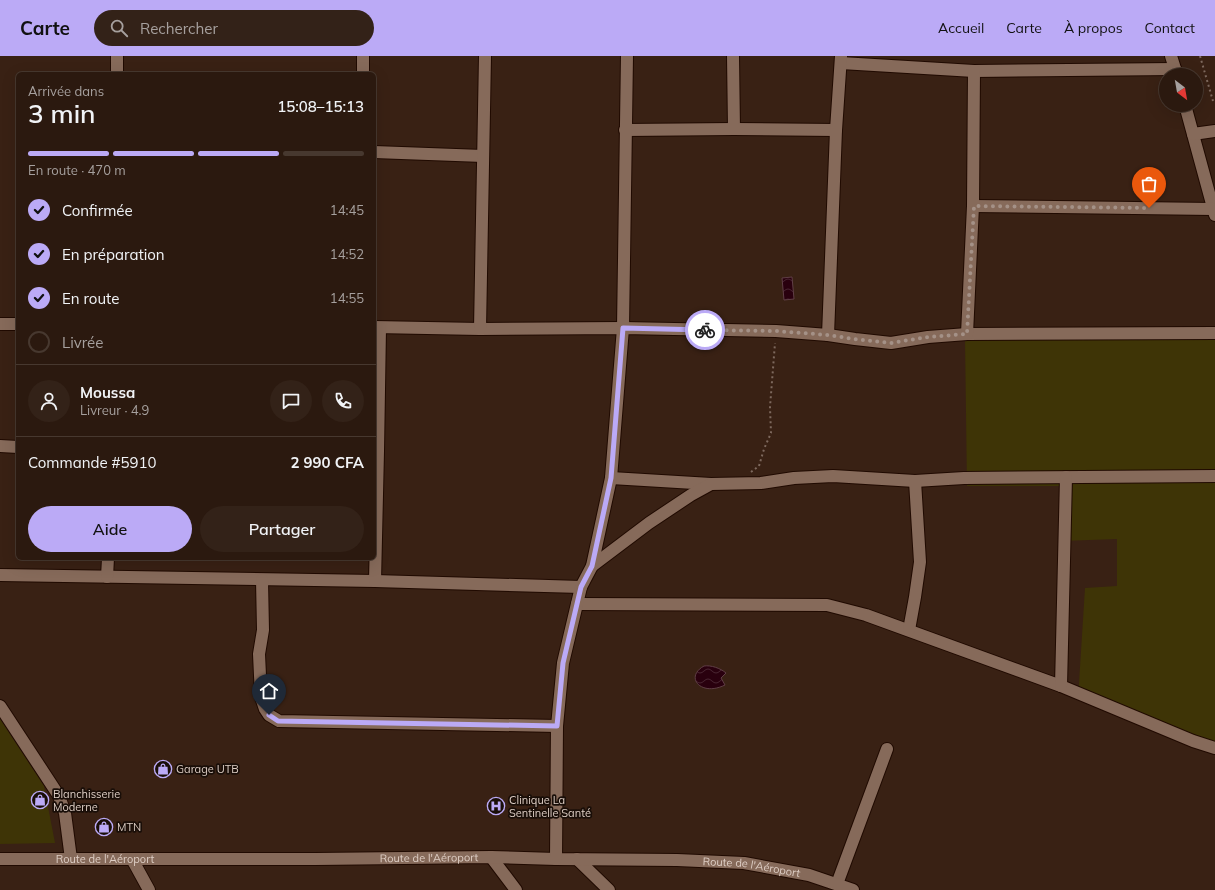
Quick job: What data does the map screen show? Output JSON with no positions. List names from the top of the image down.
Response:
{
  "streets": {
    "street": ["Route de l'Aéroport"]
  },
  "places": {
    "shop": ["Garage UTB", "Blanchisserie Moderne", "MTN"],
    "hospital": ["Clinique La Sentinelle Santé"]
  },
  "north": "bottom right",
  "page": {
    "header": "Carte",
    "search": "Rechercher",
    "nav": [
      "Accueil",
      "Carte",
      "À propos",
      "Contact"
    ],
    "heading": ["3 min", "Arrivée dans", "15:08–15:13"],
    "panel": [
      "Moussa",
      "Livreur · 4.9",
      "Commande #5910",
      "2 990 CFA"
    ],
    "bar": "En route · 470 m",
    "list": [
      ["Confirmée", "14:45"],
      ["En préparation", "14:52"],
      ["En route", "14:55"],
      "Livrée"
    ],
    "buttons": ["Aide", "Partager"]
  }
}
